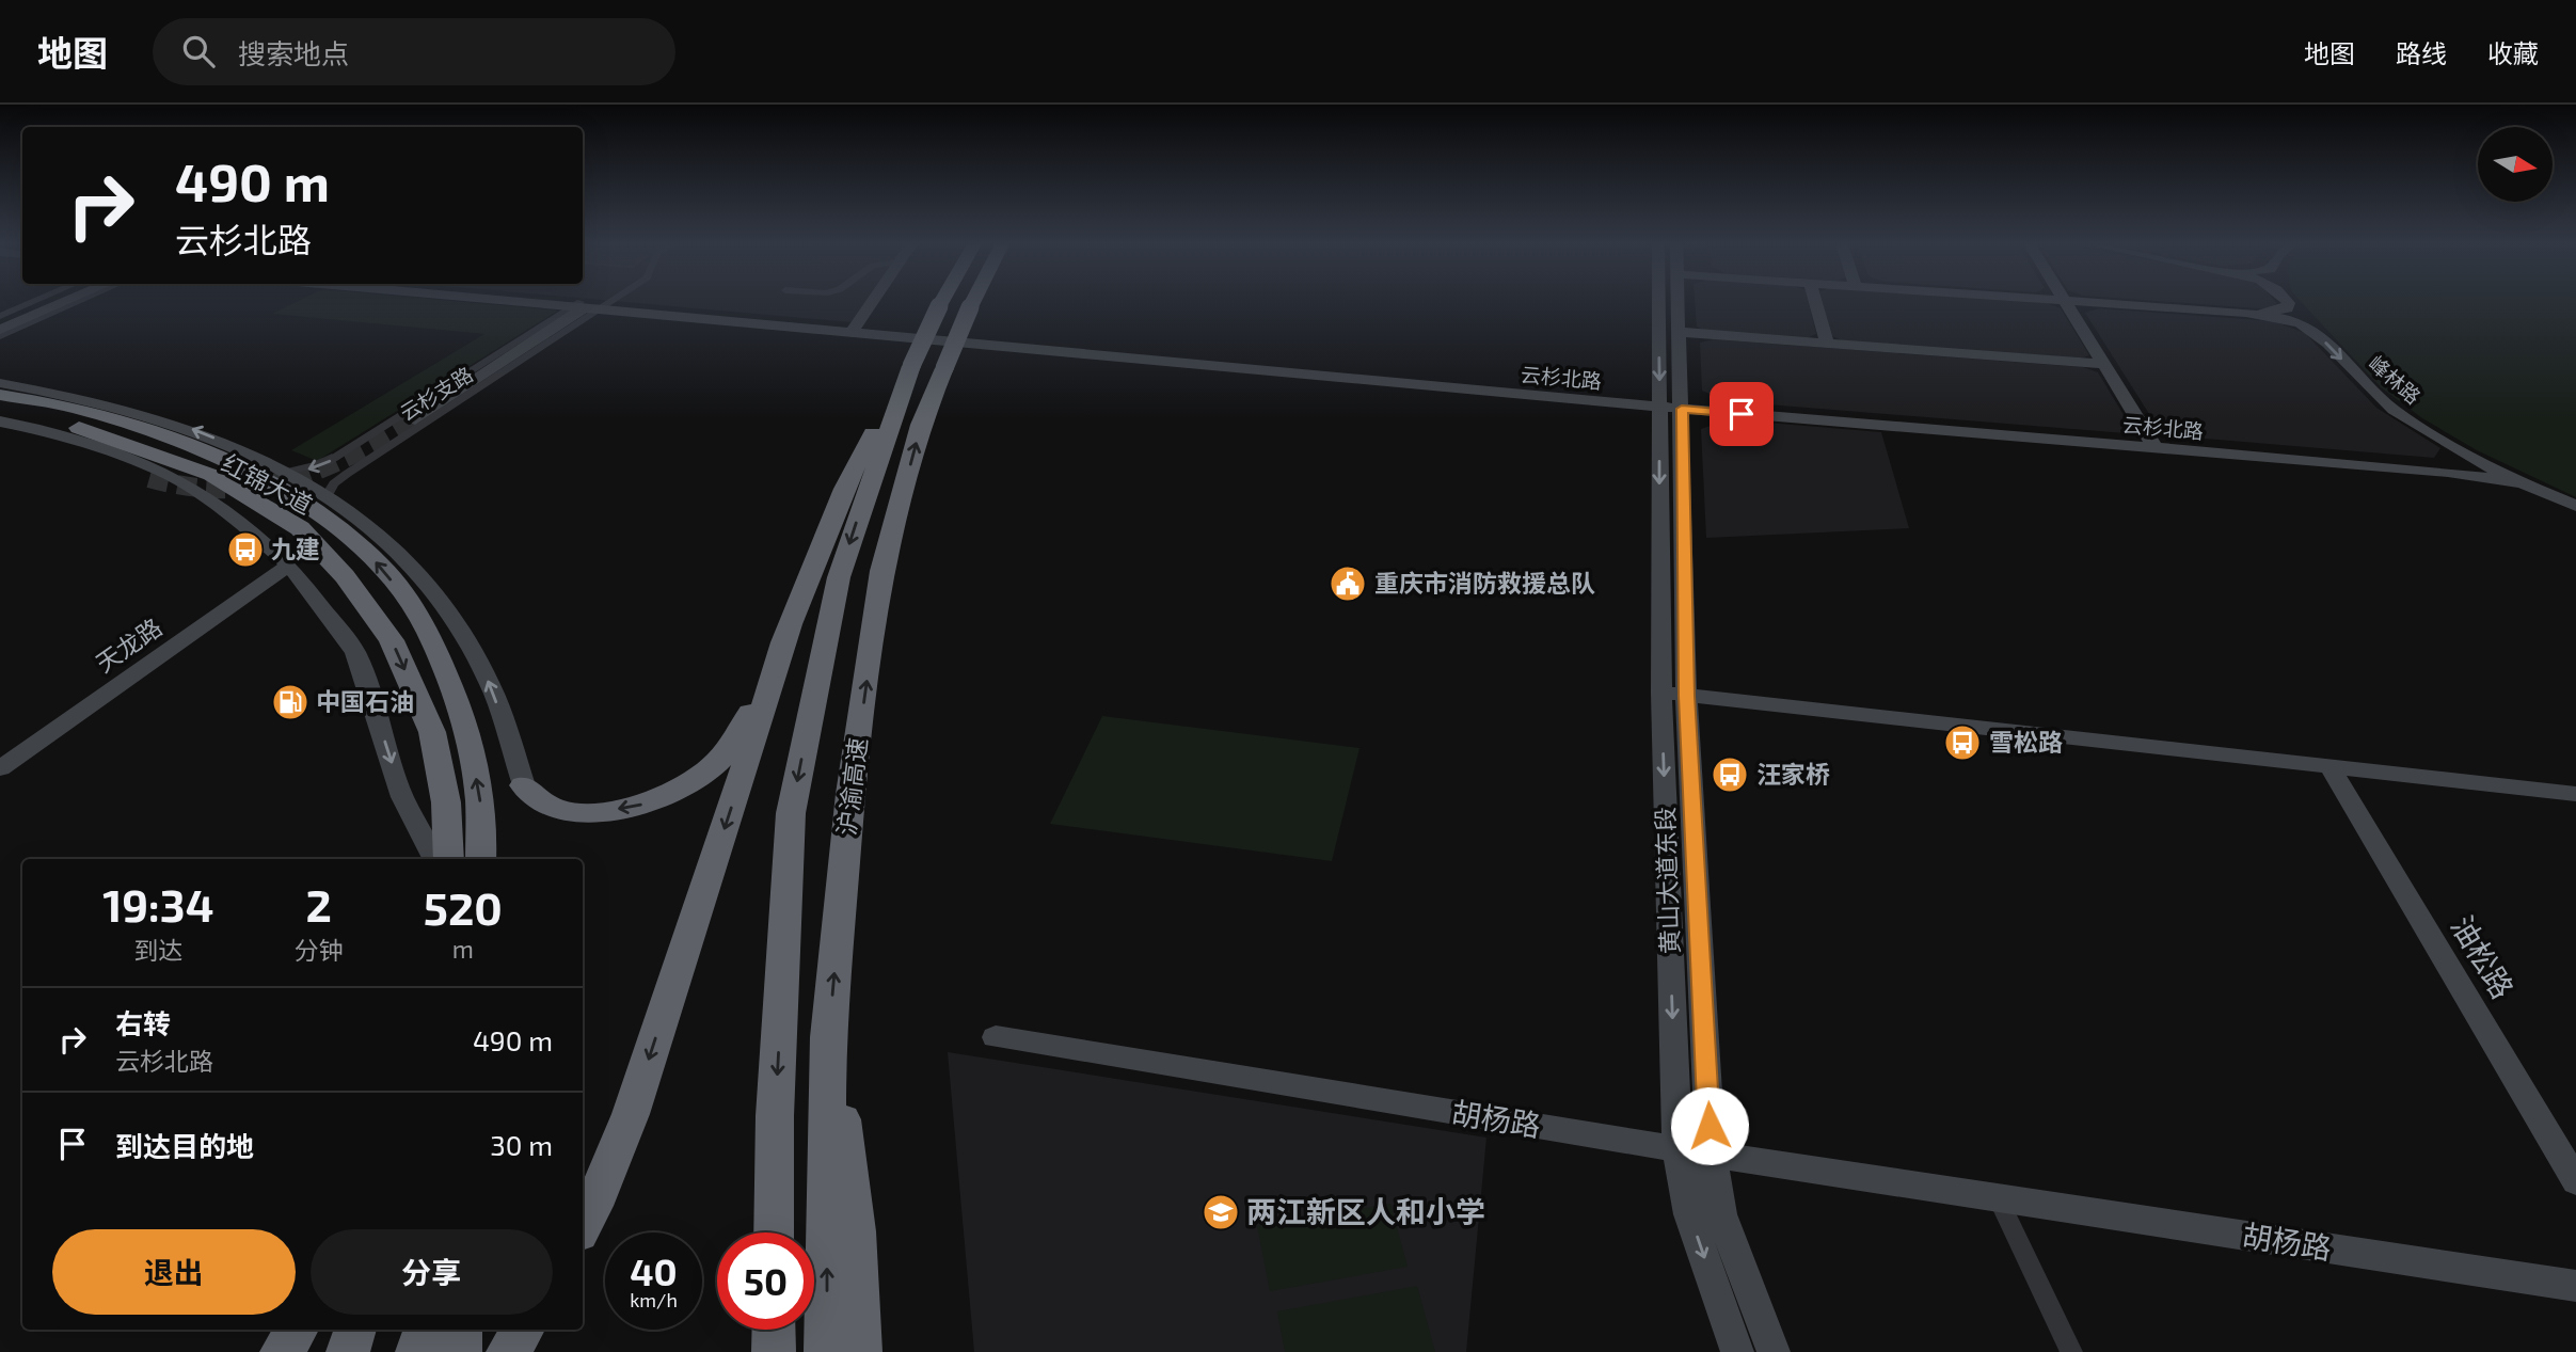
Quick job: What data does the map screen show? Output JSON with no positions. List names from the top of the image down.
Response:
{
  "streets": {
    "highway": ["红锦大道", "沪渝高速"],
    "main road": [
      "云杉北路",
      "峰林路",
      "天龙路",
      "黄山大道东段",
      "油松路",
      "胡杨路"
    ],
    "street": ["云杉支路"]
  },
  "crossings": [
    ["云杉北路", "峰林路"],
    ["云杉北路", "云杉支路"],
    ["云杉北路", "黄山大道东段"],
    ["云杉支路", "红锦大道"],
    ["红锦大道", "天龙路"],
    ["黄山大道东段", "胡杨路"]
  ],
  "one_way": ["峰林路"],
  "places": {
    "bus stop": ["九建", "雪松路", "汪家桥"],
    "public building": ["重庆市消防救援总队"],
    "fuel station": ["中国石油"],
    "school or university": ["两江新区人和小学"]
  },
  "north": "right",
  "page": {
    "header": "地图",
    "search": "搜索地点",
    "nav": ["地图", "路线", "收藏"],
    "turn": ["490 m", "云杉北路"],
    "eta": [
      "19:34",
      "到达",
      "2",
      "分钟",
      "520",
      "m"
    ],
    "list": [
      {
        "name": "右转",
        "note": "云杉北路",
        "value": "490 m"
      },
      {
        "name": "到达目的地",
        "value": "30 m"
      }
    ],
    "buttons": ["退出", "分享"],
    "speed": "40 km/h",
    "limit": "50"
  }
}
